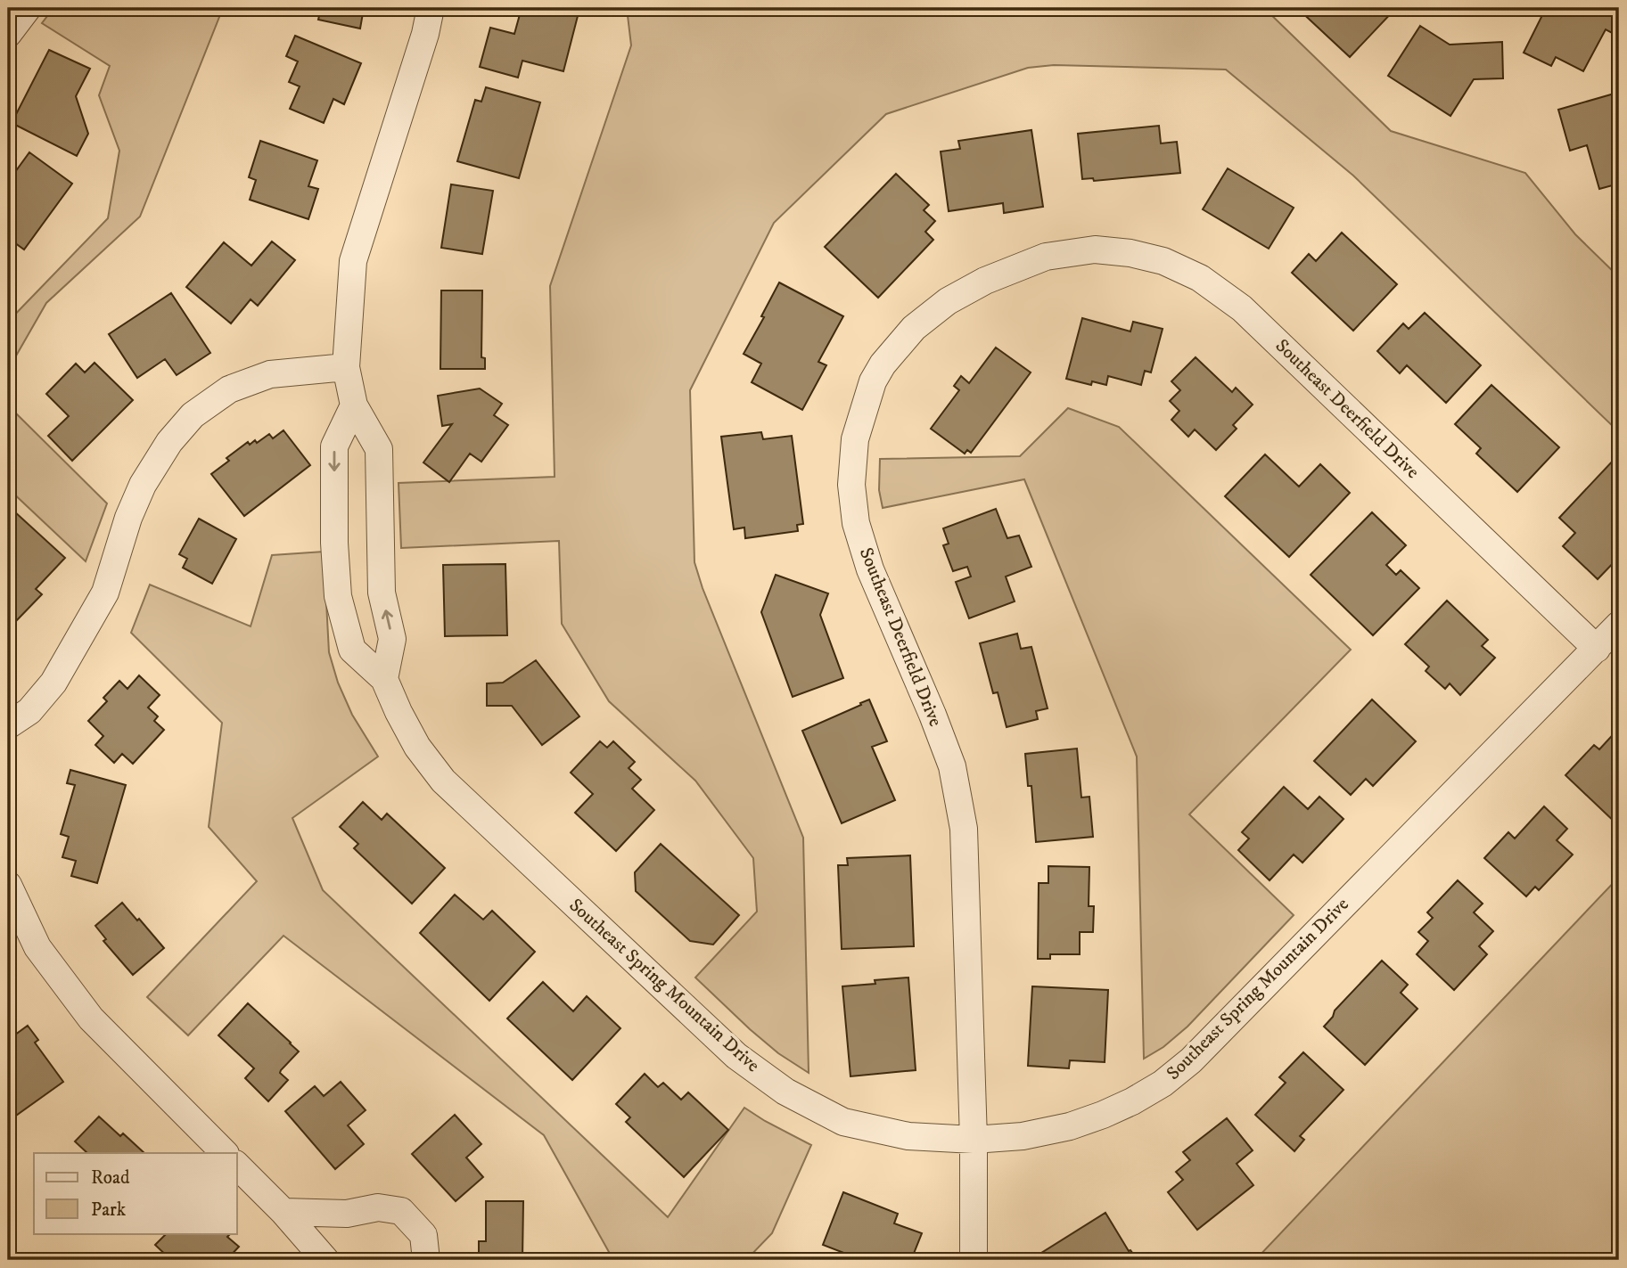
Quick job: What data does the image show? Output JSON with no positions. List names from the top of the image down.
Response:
{
  "streets": {
    "street": ["Southeast Deerfield Drive", "Southeast Spring Mountain Drive"]
  },
  "crossings": [
    ["Southeast Deerfield Drive", "Southeast Spring Mountain Drive"]
  ],
  "legend": ["Road", "Park"]
}
